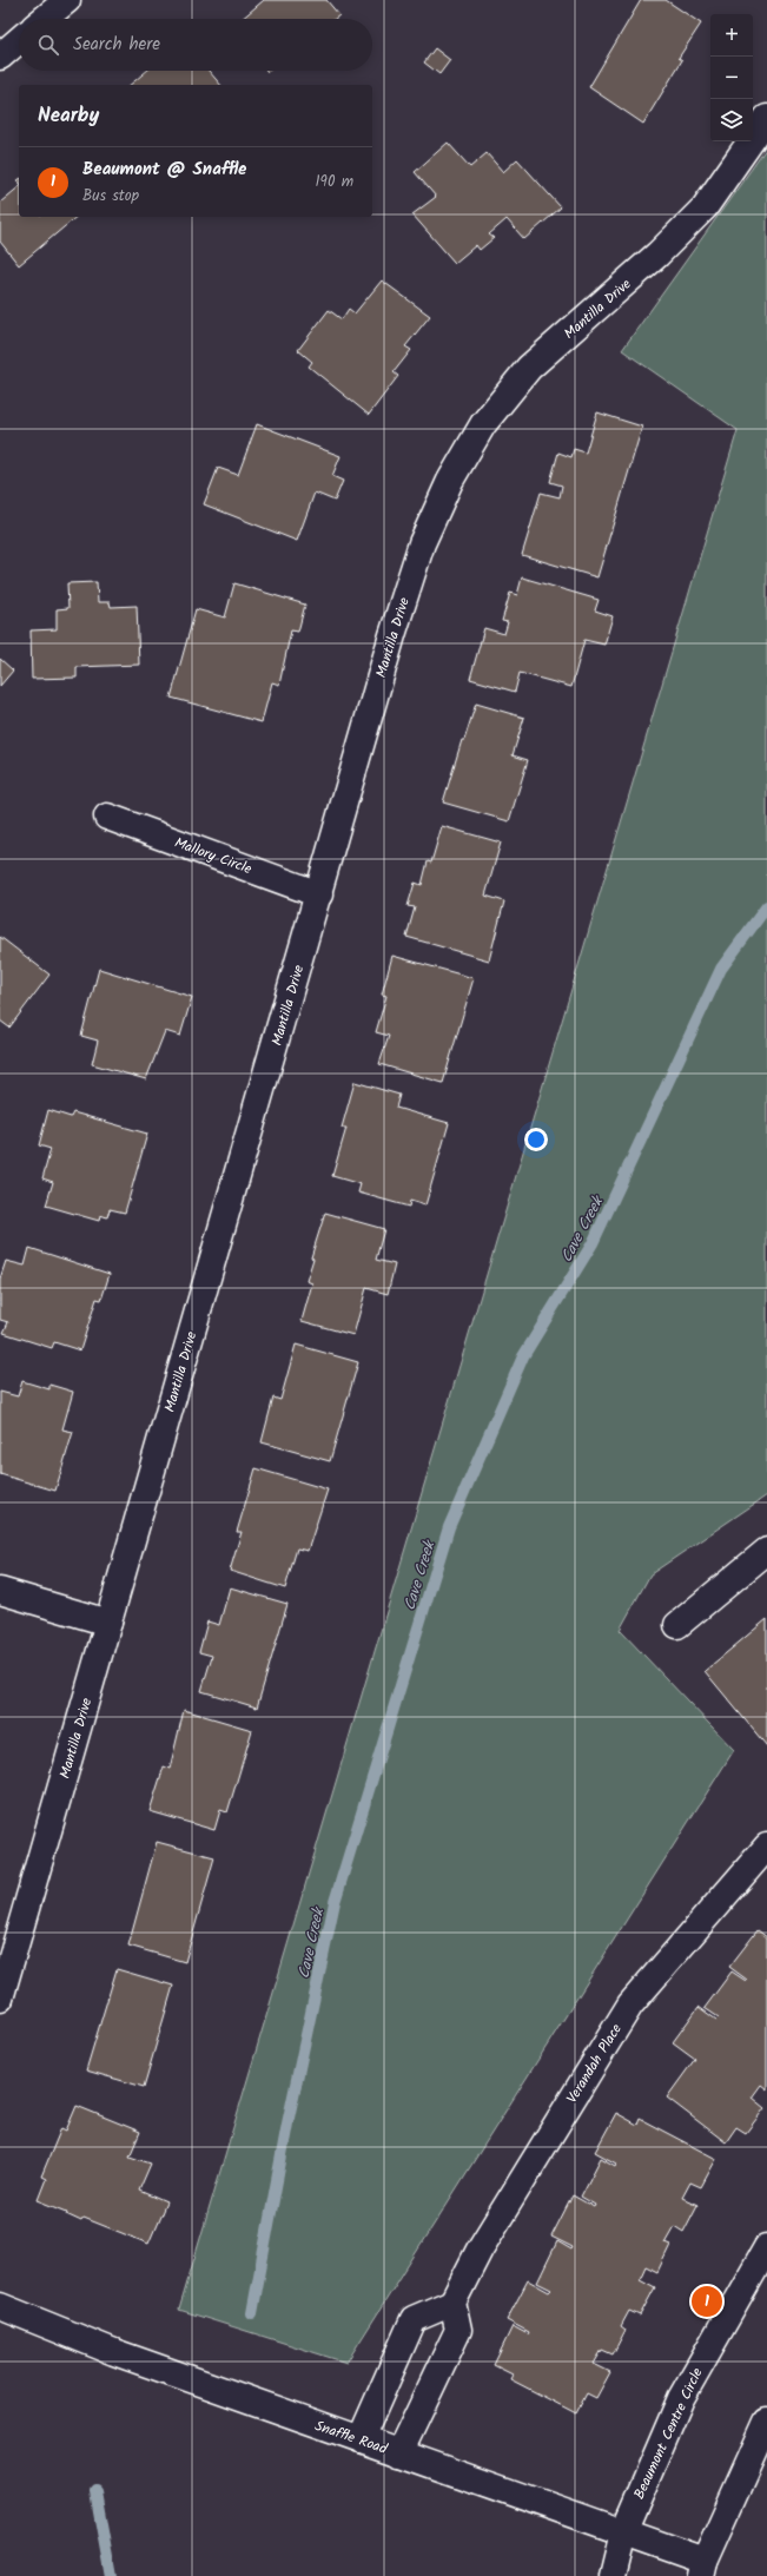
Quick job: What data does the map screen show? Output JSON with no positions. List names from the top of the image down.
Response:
{
  "streets": {
    "street": [
      "Mantilla Drive",
      "Mallory Circle",
      "Verandah Place",
      "Beaumont Centre Circle",
      "Snaffle Road"
    ]
  },
  "crossings": [
    ["Mantilla Drive", "Mallory Circle"],
    ["Beaumont Centre Circle", "Snaffle Road"]
  ],
  "water": ["Cave Creek"],
  "page": {
    "map_buttons": ["+", "−"],
    "search": "Search here",
    "heading": "Nearby",
    "list": [
      {
        "mark": "1",
        "name": "Beaumont @ Snaffle",
        "note": "Bus stop",
        "value": "190 m"
      }
    ],
    "pins": "1"
  }
}
